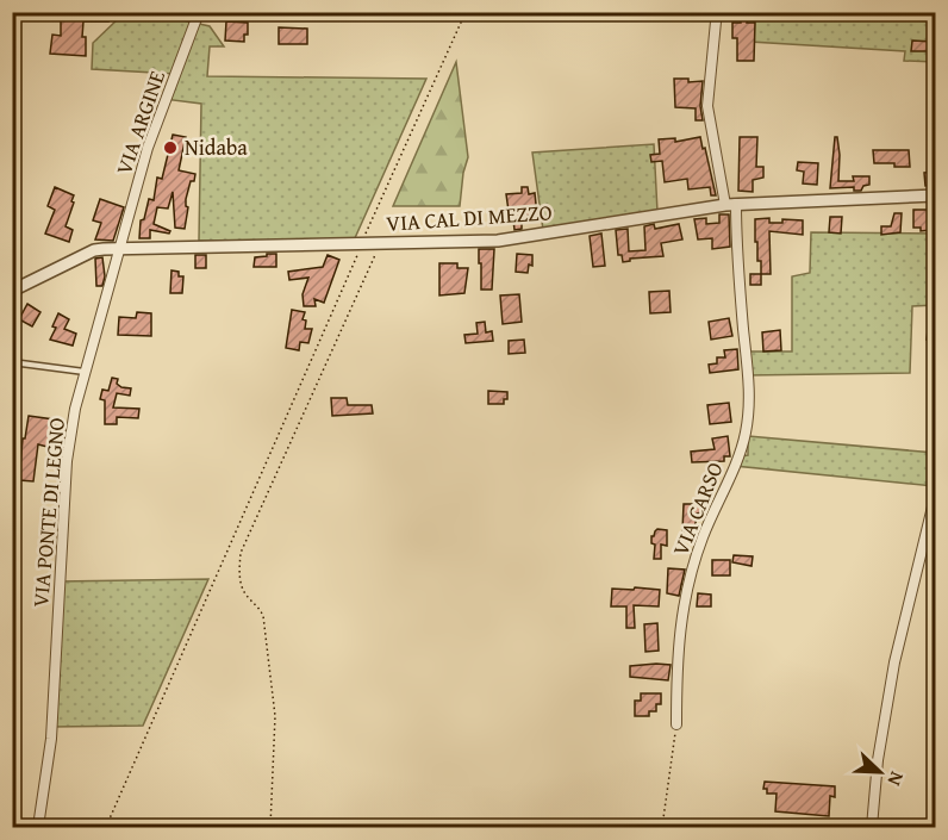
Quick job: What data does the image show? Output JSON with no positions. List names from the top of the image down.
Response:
{
  "streets": {
    "street": [
      "VIA ARGINE",
      "VIA CAL DI MEZZO",
      "VIA CARSO",
      "VIA PONTE DI LEGNO"
    ]
  },
  "crossings": [
    ["VIA ARGINE", "VIA CAL DI MEZZO"],
    ["VIA ARGINE", "VIA PONTE DI LEGNO"],
    ["VIA CAL DI MEZZO", "VIA CARSO"],
    ["VIA CAL DI MEZZO", "VIA PONTE DI LEGNO"]
  ],
  "places": ["Nidaba"],
  "north": "bottom right"
}
